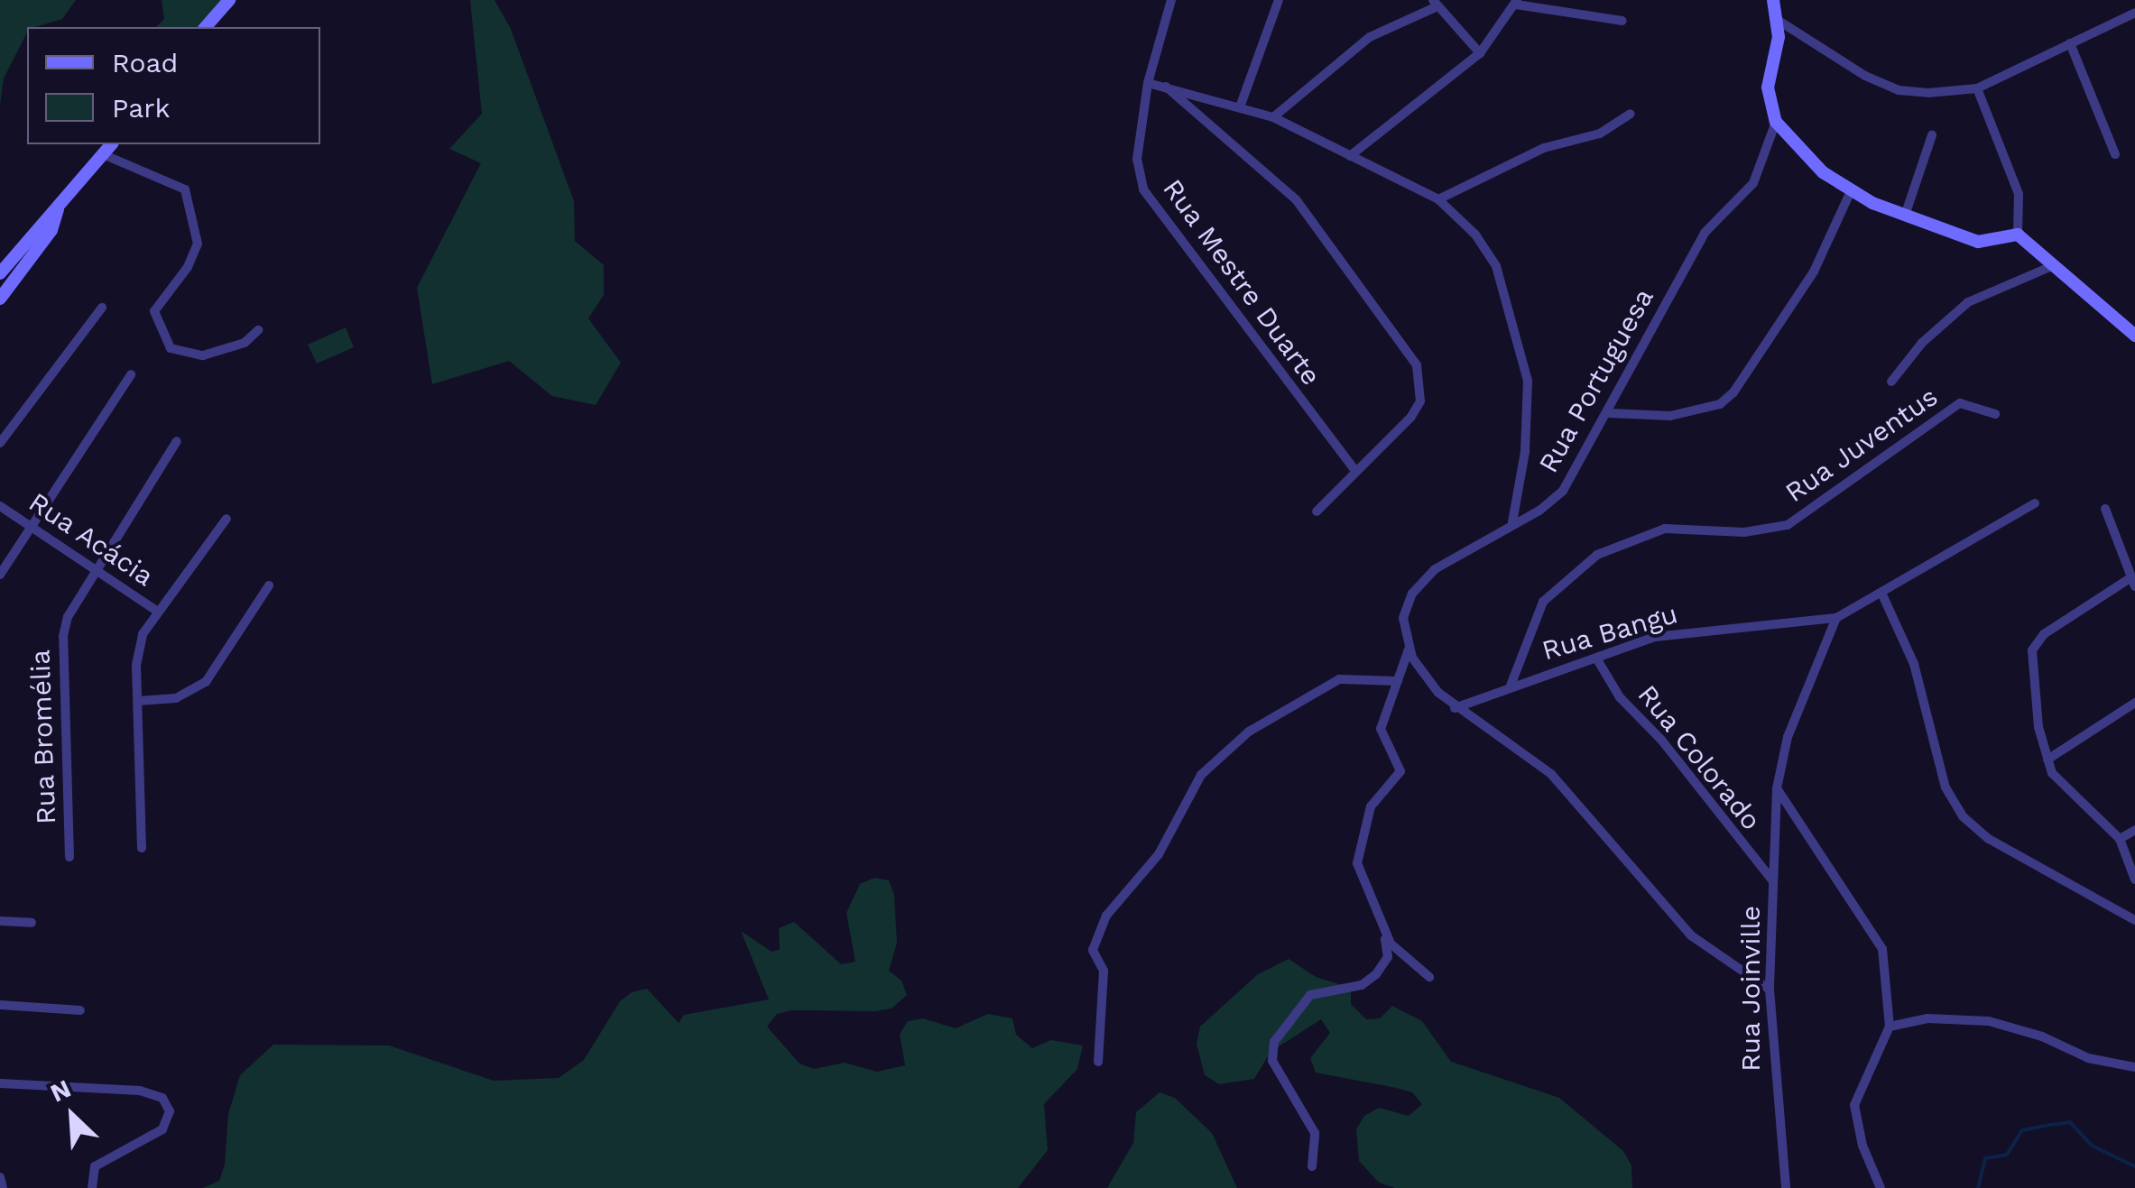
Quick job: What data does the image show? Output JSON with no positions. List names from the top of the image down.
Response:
{
  "streets": {
    "street": [
      "Rua Mestre Duarte",
      "Rua Portuguesa",
      "Rua Juventus",
      "Rua Acácia",
      "Rua Bangu",
      "Rua Bromélia",
      "Rua Colorado",
      "Rua Joinville"
    ]
  },
  "crossings": [
    ["Rua Juventus", "Rua Bangu"],
    ["Rua Acácia", "Rua Bromélia"],
    ["Rua Bangu", "Rua Colorado"],
    ["Rua Bangu", "Rua Joinville"],
    ["Rua Colorado", "Rua Joinville"]
  ],
  "legend": ["Road", "Park"],
  "north": "top left"
}
